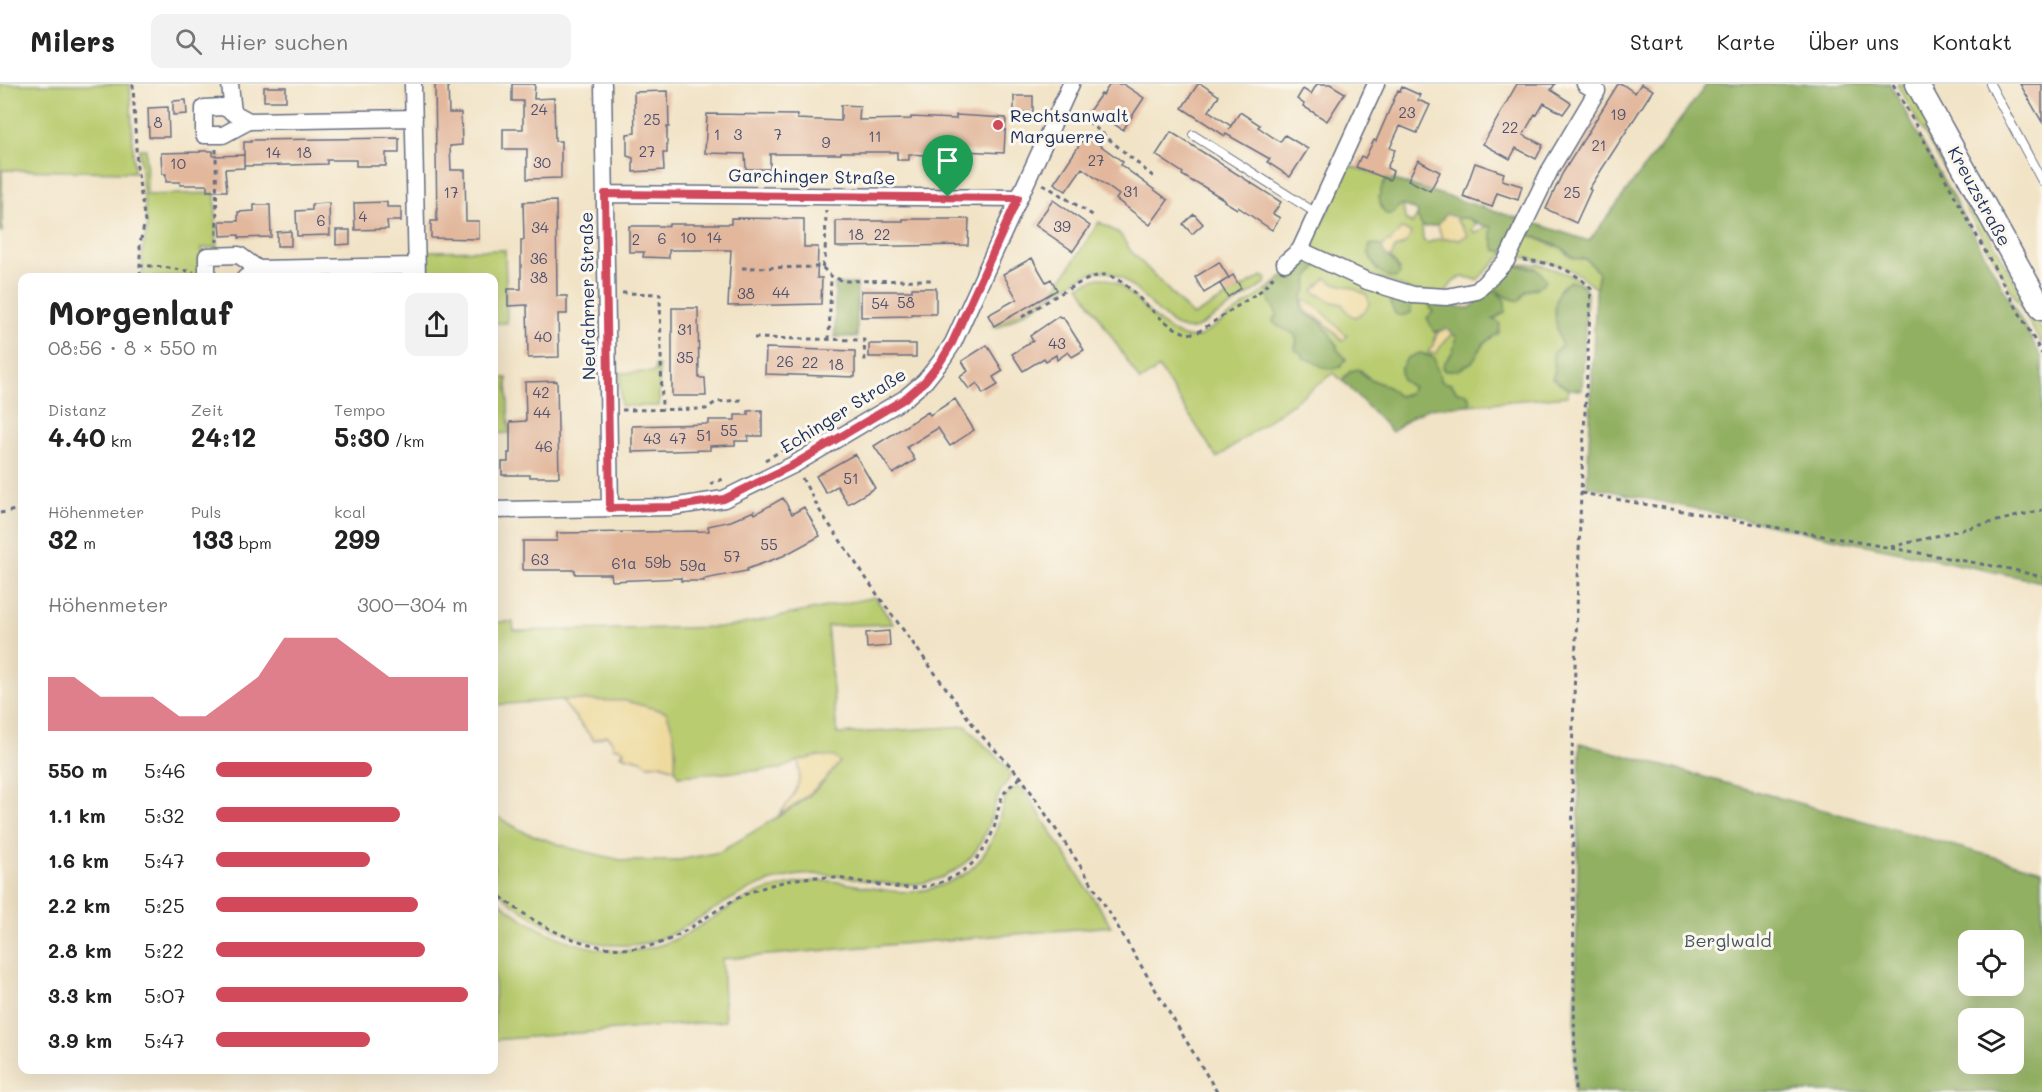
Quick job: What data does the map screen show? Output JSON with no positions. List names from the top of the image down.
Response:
{
  "streets": {
    "main road": ["Kreuzstraße"],
    "street": ["Garchinger Straße", "Neufahrner Straße", "Echinger Straße"]
  },
  "crossings": [
    ["Garchinger Straße", "Neufahrner Straße"],
    ["Garchinger Straße", "Echinger Straße"],
    ["Neufahrner Straße", "Echinger Straße"]
  ],
  "parks": ["Berglwald"],
  "places": ["Rechtsanwalt Marguerre"],
  "house_numbers": [
    "24",
    "23",
    "19",
    "25",
    "8",
    "22",
    "1",
    "3",
    "7",
    "11",
    "9",
    "21",
    "27",
    "14",
    "18",
    "27",
    "30",
    "10",
    "31",
    "17",
    "25",
    "4",
    "6",
    "39",
    "34",
    "18",
    "22",
    "10",
    "14",
    "6",
    "2",
    "36",
    "38",
    "44",
    "38",
    "58",
    "54",
    "31",
    "40",
    "43",
    "35",
    "26",
    "22",
    "18",
    "42",
    "44",
    "55",
    "51",
    "43",
    "47",
    "46",
    "51",
    "55",
    "57",
    "63",
    "59b",
    "61a",
    "59a"
  ],
  "page": {
    "header": "Milers",
    "search": "Hier suchen",
    "nav": [
      "Start",
      "Karte",
      "Über uns",
      "Kontakt"
    ],
    "heading": ["Morgenlauf", "08:56 · 8 × 550 m"],
    "stats": [
      ["Distanz", "4.40 km"],
      ["Zeit", "24:12"],
      ["Tempo", "5:30 /km"],
      ["Höhenmeter", "32 m"],
      ["Puls", "133 bpm"],
      ["kcal", "299"]
    ],
    "chart": ["Höhenmeter", "300–304 m"],
    "list": [
      {
        "name": "550 m",
        "note": "5:46"
      },
      {
        "name": "1.1 km",
        "note": "5:32"
      },
      {
        "name": "1.6 km",
        "note": "5:47"
      },
      {
        "name": "2.2 km",
        "note": "5:25"
      },
      {
        "name": "2.8 km",
        "note": "5:22"
      },
      {
        "name": "3.3 km",
        "note": "5:07"
      },
      {
        "name": "3.9 km",
        "note": "5:47"
      }
    ]
  }
}
